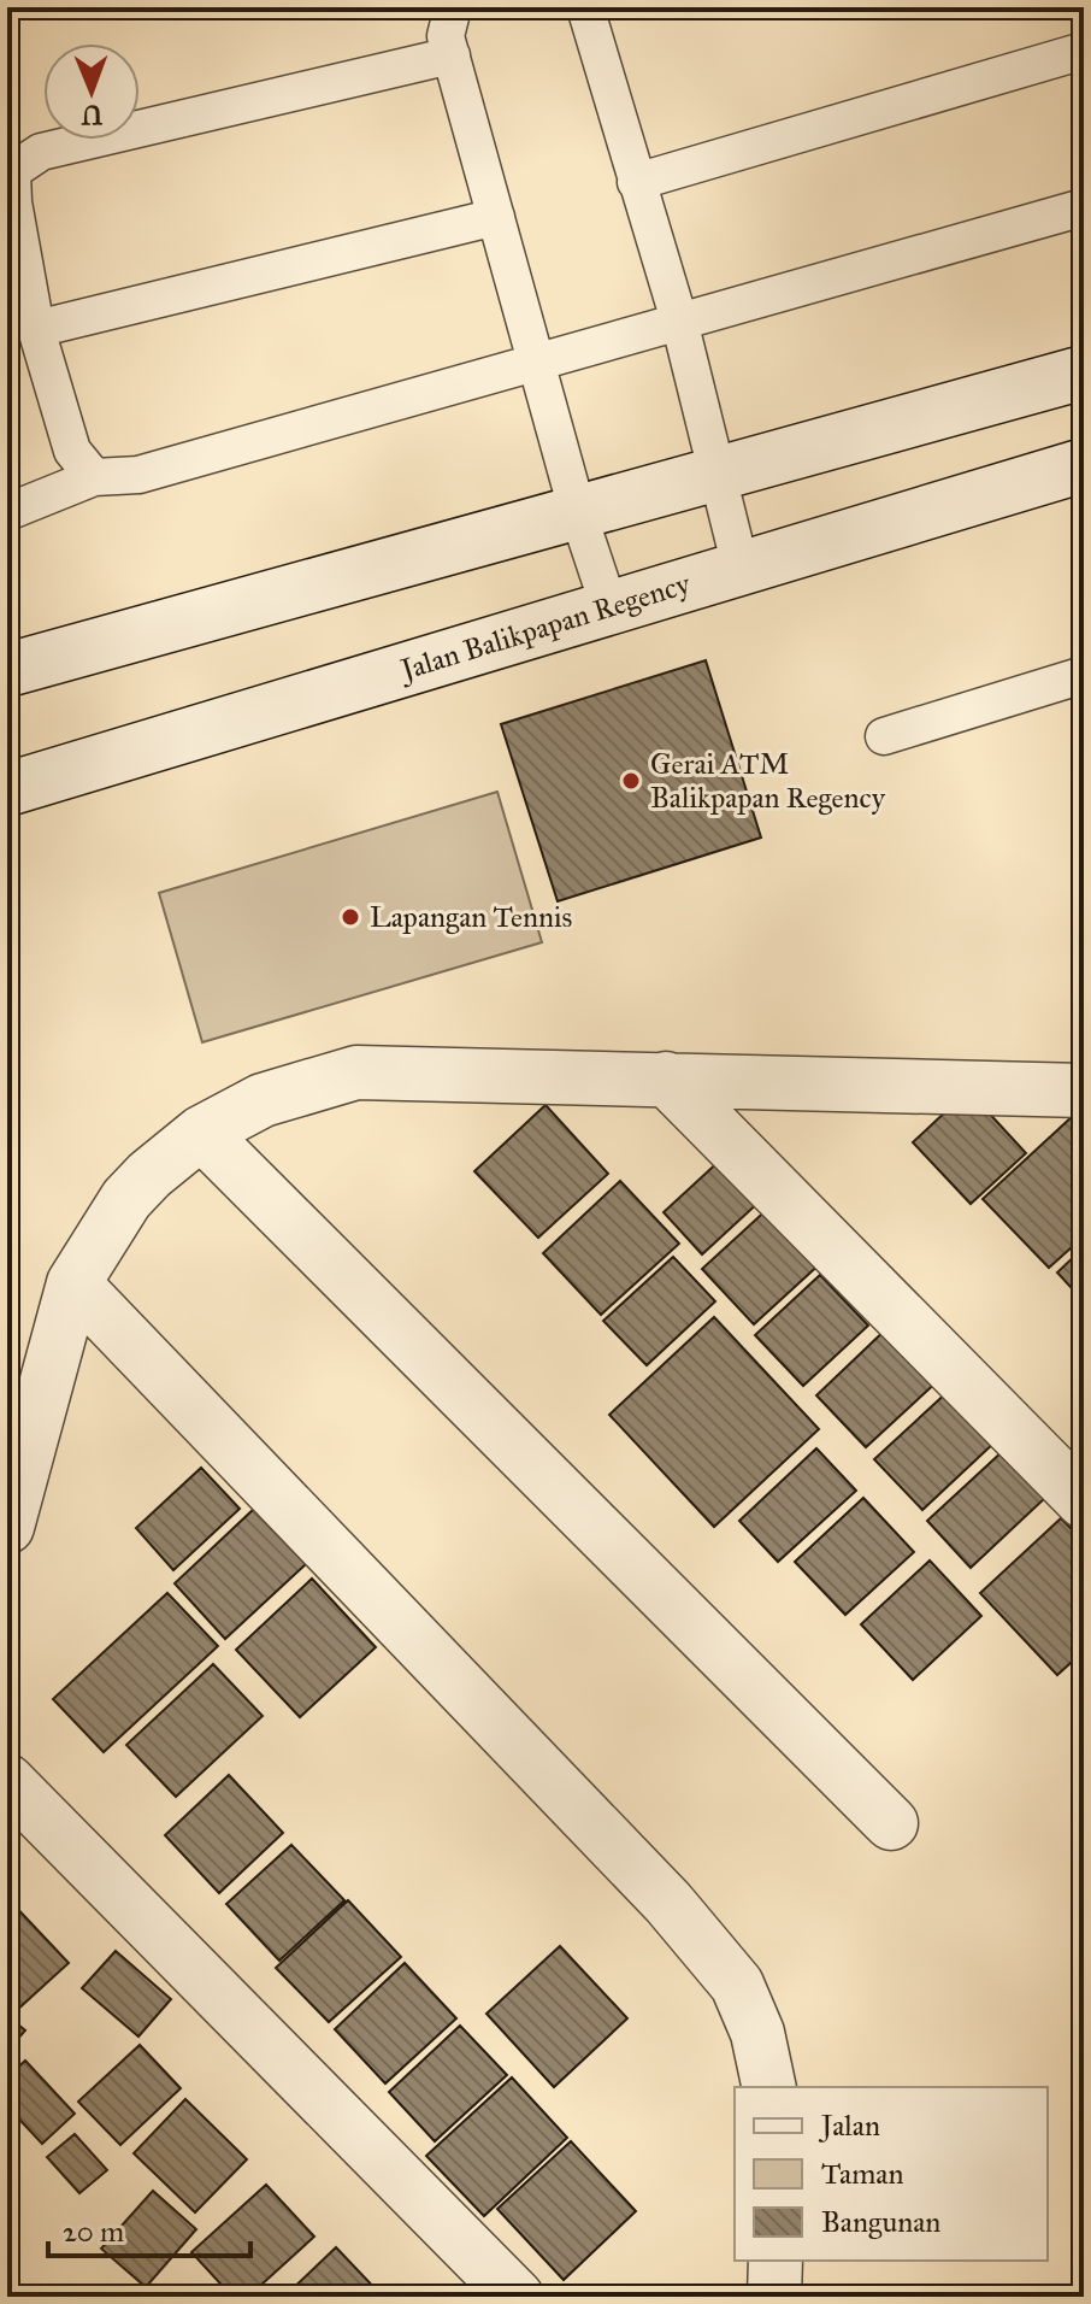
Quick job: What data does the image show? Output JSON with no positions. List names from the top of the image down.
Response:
{
  "streets": {
    "street": ["Jalan Balikpapan Regency"]
  },
  "places": ["Gerai ATM Balikpapan Regency", "Lapangan Tennis"],
  "legend": ["Jalan", "Taman", "Bangunan"],
  "scale_bar": "20 m",
  "north": "bottom"
}
